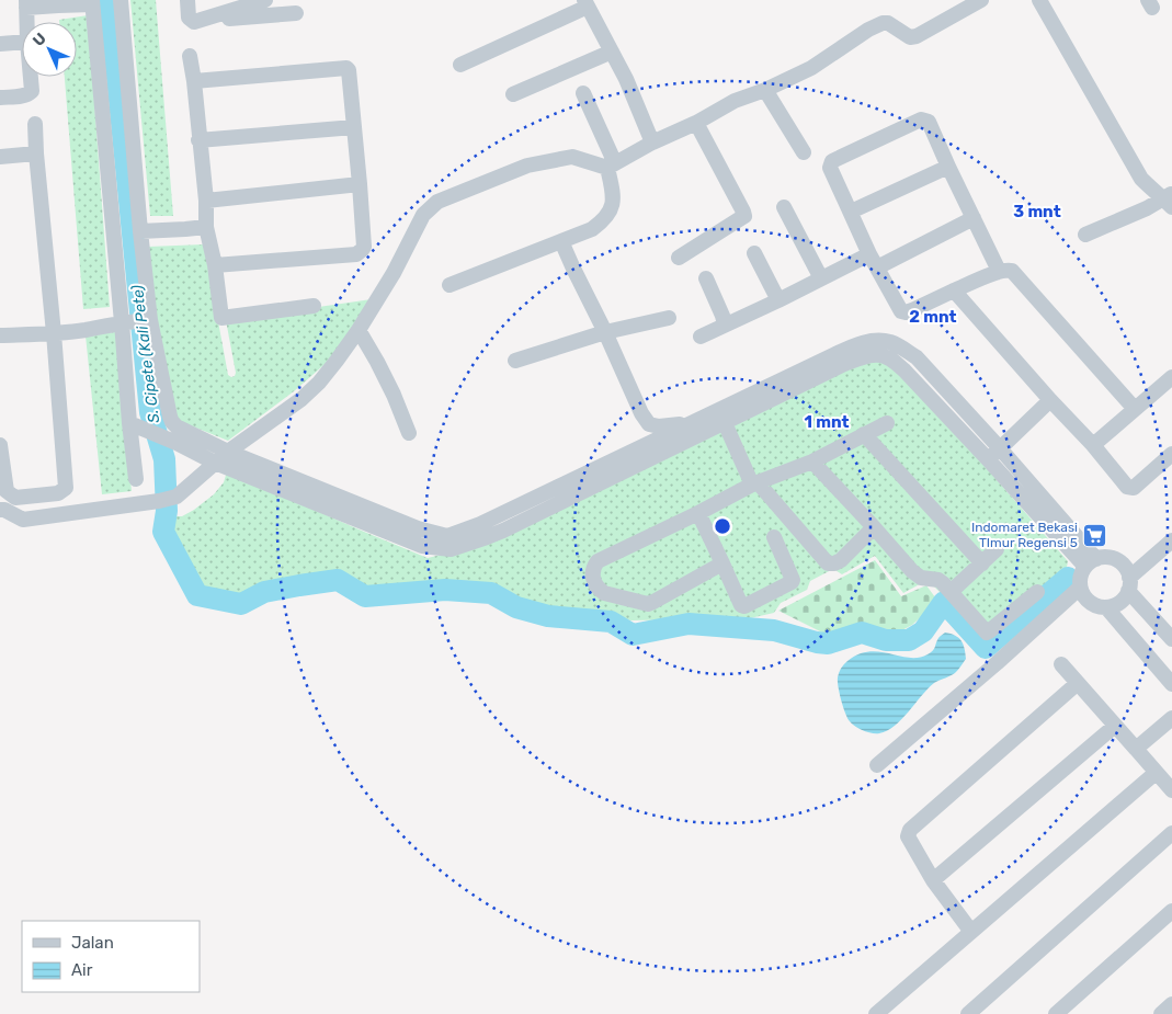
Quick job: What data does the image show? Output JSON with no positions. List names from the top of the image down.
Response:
{
  "water": ["S. Cipete (Kali Pete)"],
  "places": {
    "supermarket": ["Indomaret Bekasi TImur Regensi 5"]
  },
  "legend": ["Jalan", "Air"],
  "north": "top left",
  "rings": ["3 mnt", "2 mnt", "1 mnt"]
}
